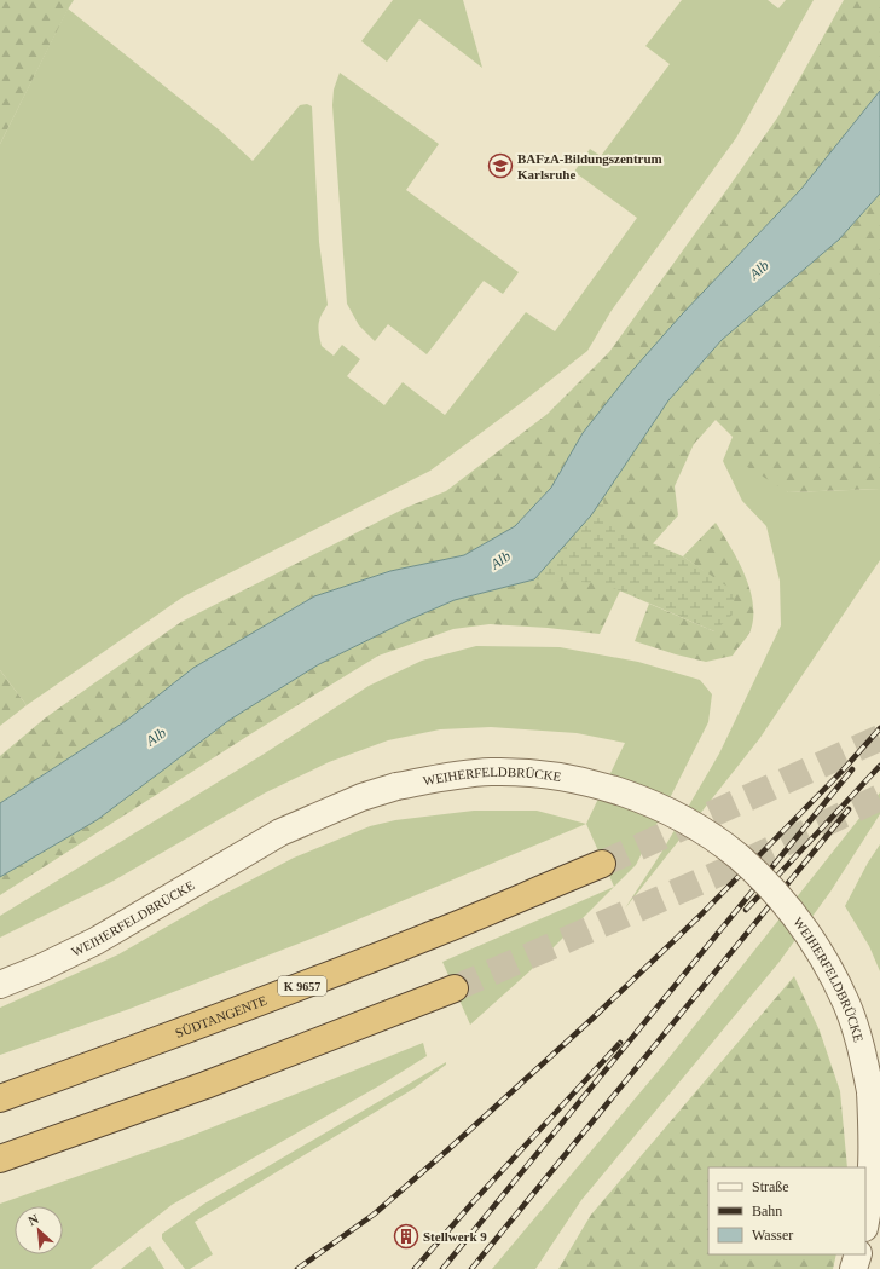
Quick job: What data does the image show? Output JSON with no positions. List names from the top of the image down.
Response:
{
  "streets": {
    "highway": ["K 9657", "SÜDTANGENTE"],
    "street": ["WEIHERFELDBRÜCKE"]
  },
  "water": ["Alb"],
  "places": {
    "school or university": ["BAFzA-Bildungszentrum Karlsruhe"],
    "building": ["Stellwerk 9"]
  },
  "legend": ["Straße", "Bahn", "Wasser"],
  "north": "top left"
}
